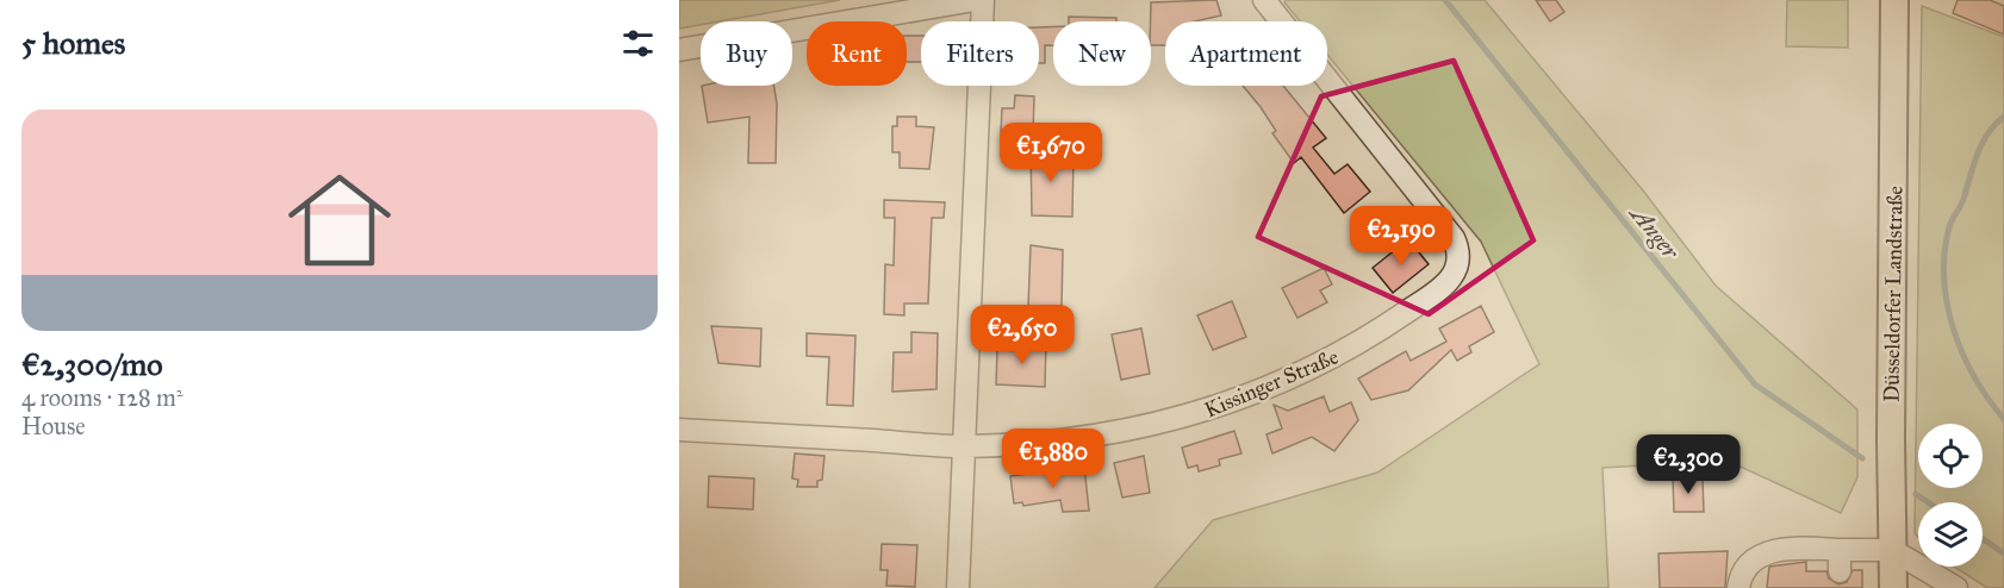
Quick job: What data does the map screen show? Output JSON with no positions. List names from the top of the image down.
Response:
{
  "streets": {
    "main road": ["Düsseldorfer Landstraße"],
    "street": ["Kissinger Straße"]
  },
  "water": ["Anger"],
  "page": {
    "heading": "5 homes",
    "chip": [
      "Buy",
      "Rent",
      "Filters",
      "New",
      "Apartment"
    ],
    "list": [
      {
        "name": "€2,300/mo",
        "note": "4 rooms · 128 m² · House"
      }
    ],
    "price": [
      "€1,670",
      "€2,190",
      "€2,650",
      "€1,880",
      "€2,300"
    ]
  }
}
